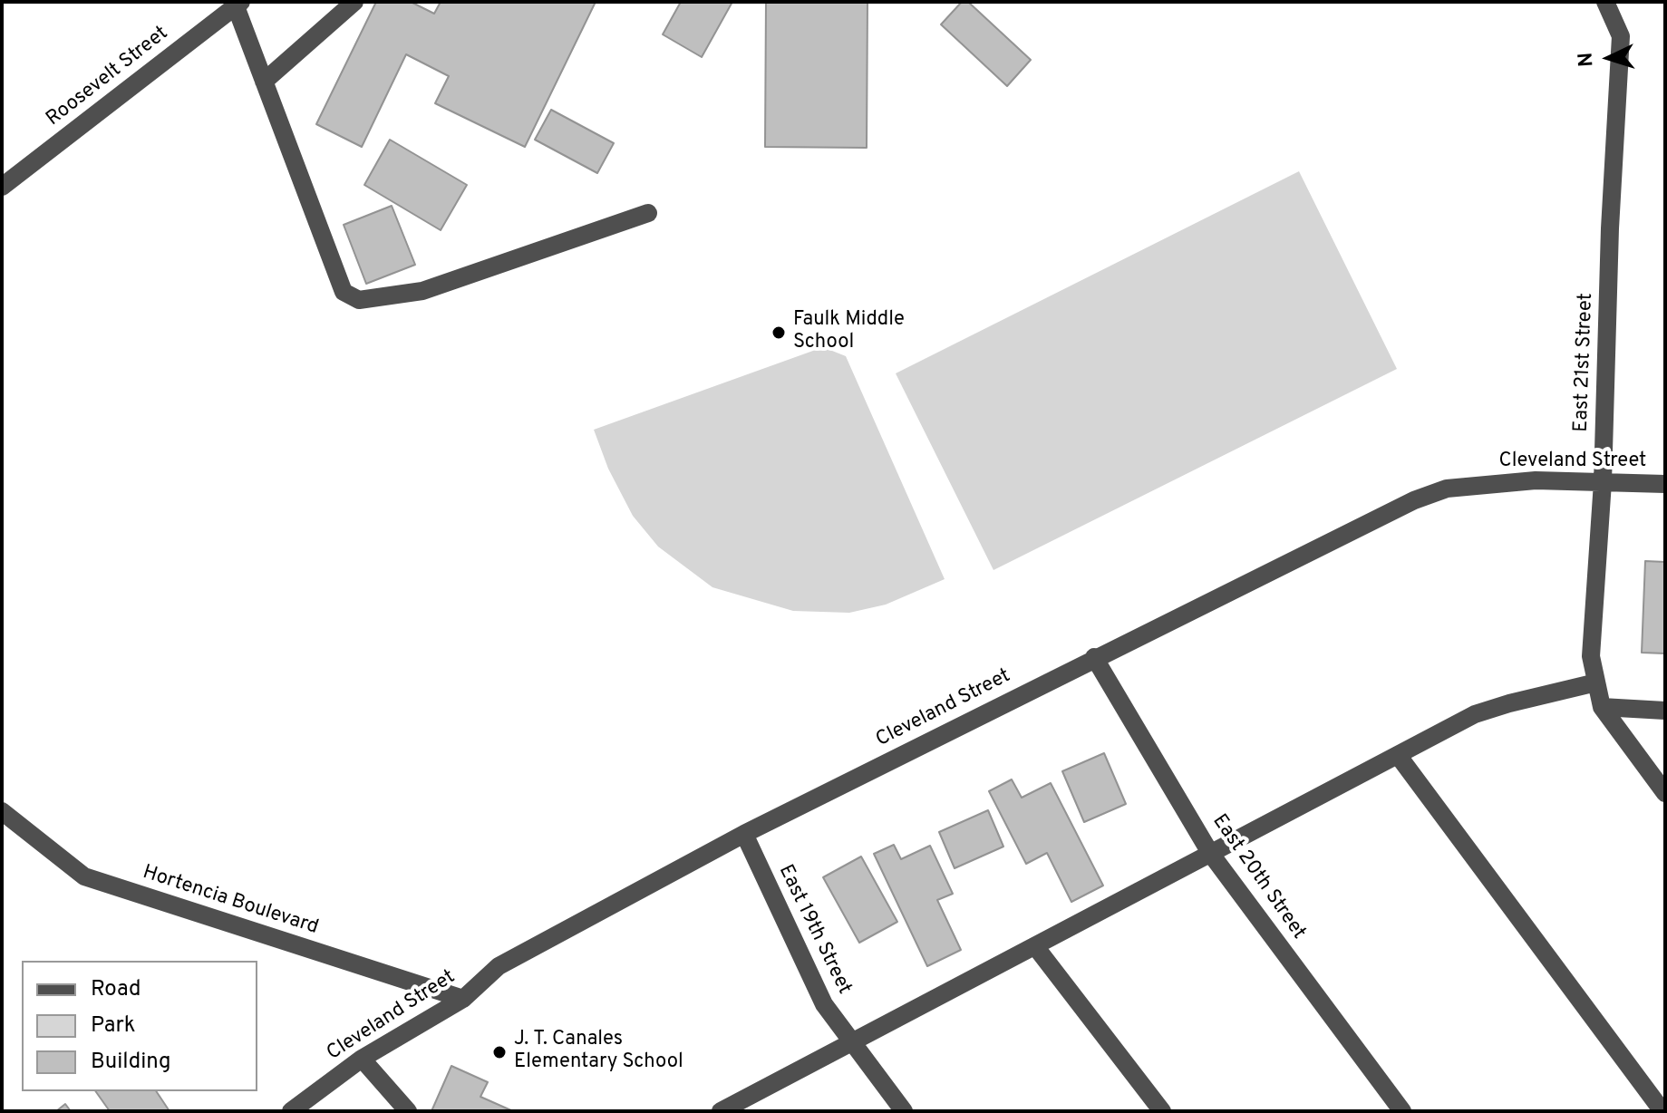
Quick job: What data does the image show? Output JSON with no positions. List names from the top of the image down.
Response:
{
  "streets": {
    "street": [
      "Roosevelt Street",
      "East 21st Street",
      "Cleveland Street",
      "East 20th Street",
      "Hortencia Boulevard",
      "East 19th Street"
    ]
  },
  "crossings": [
    ["East 21st Street", "Cleveland Street"],
    ["Cleveland Street", "East 20th Street"],
    ["Cleveland Street", "Hortencia Boulevard"],
    ["Cleveland Street", "East 19th Street"]
  ],
  "places": ["Faulk Middle School", "J. T. Canales Elementary School"],
  "legend": ["Road", "Park", "Building"],
  "north": "left"
}
